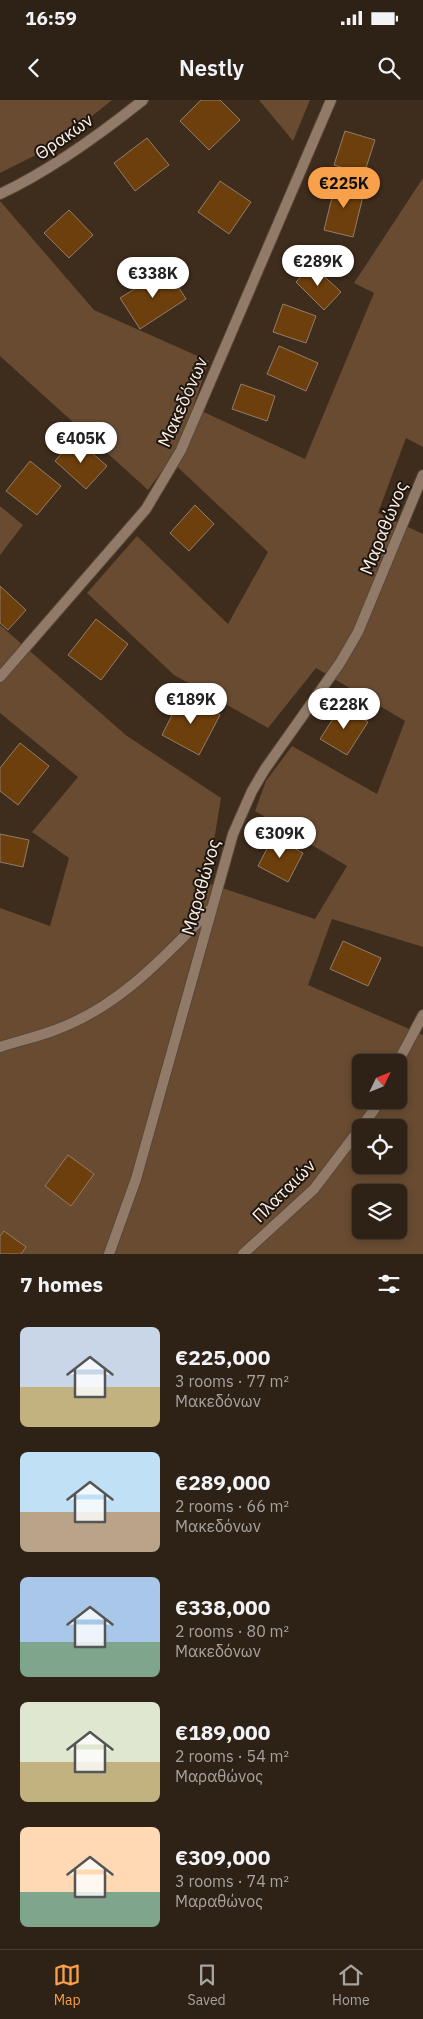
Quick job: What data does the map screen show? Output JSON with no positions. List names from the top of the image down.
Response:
{
  "streets": {
    "street": [
      "Θρακών",
      "Μακεδόνων",
      "Μαραθώνος",
      "Πλαταιών"
    ]
  },
  "north": "top right",
  "page": {
    "status": "16:59",
    "header": "Nestly",
    "price": [
      "€225K",
      "€289K",
      "€338K",
      "€405K",
      "€189K",
      "€228K",
      "€309K"
    ],
    "heading": "7 homes",
    "list": [
      {
        "name": "€225,000",
        "note": "3 rooms · 77 m² · Μακεδόνων"
      },
      {
        "name": "€289,000",
        "note": "2 rooms · 66 m² · Μακεδόνων"
      },
      {
        "name": "€338,000",
        "note": "2 rooms · 80 m² · Μακεδόνων"
      },
      {
        "name": "€189,000",
        "note": "2 rooms · 54 m² · Μαραθώνος"
      },
      {
        "name": "€309,000",
        "note": "3 rooms · 74 m² · Μαραθώνος"
      }
    ],
    "tabs": ["Map", "Saved", "Home"]
  }
}
